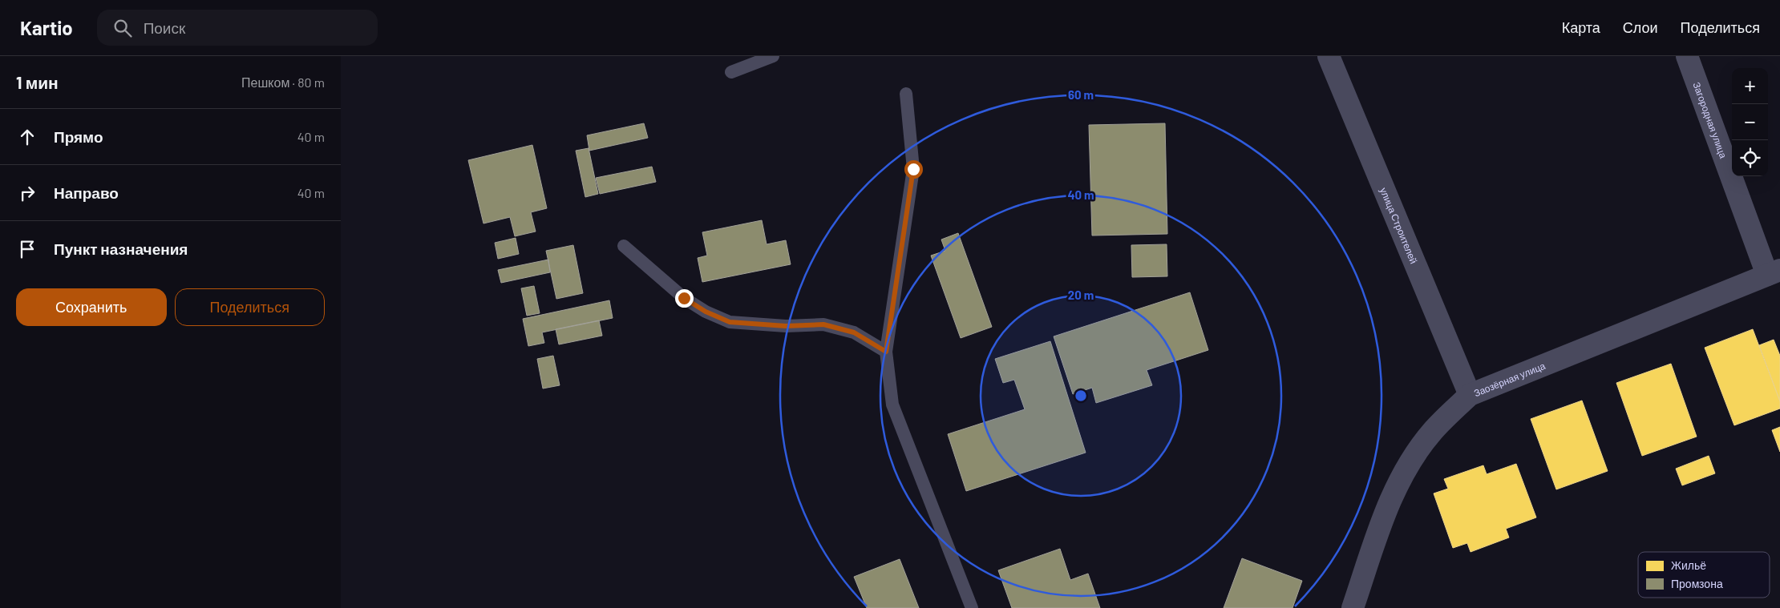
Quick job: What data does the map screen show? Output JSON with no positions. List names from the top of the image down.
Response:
{
  "streets": {
    "street": ["Загородная улица", "улица Строителей", "Заозёрная улица"]
  },
  "crossings": [
    ["Загородная улица", "Заозёрная улица"],
    ["улица Строителей", "Заозёрная улица"]
  ],
  "legend": ["Жильё", "Промзона"],
  "page": {
    "header": "Kartio",
    "search": "Поиск",
    "nav": ["Карта", "Слои", "Поделиться"],
    "heading": ["1 мин", "Пешком · 80 m"],
    "map_buttons": ["+", "−"],
    "list": [
      ["Прямо", "40 m"],
      ["Направо", "40 m"],
      "Пункт назначения"
    ],
    "buttons": ["Сохранить", "Поделиться"]
  },
  "rings": ["60 m", "40 m", "20 m"]
}
